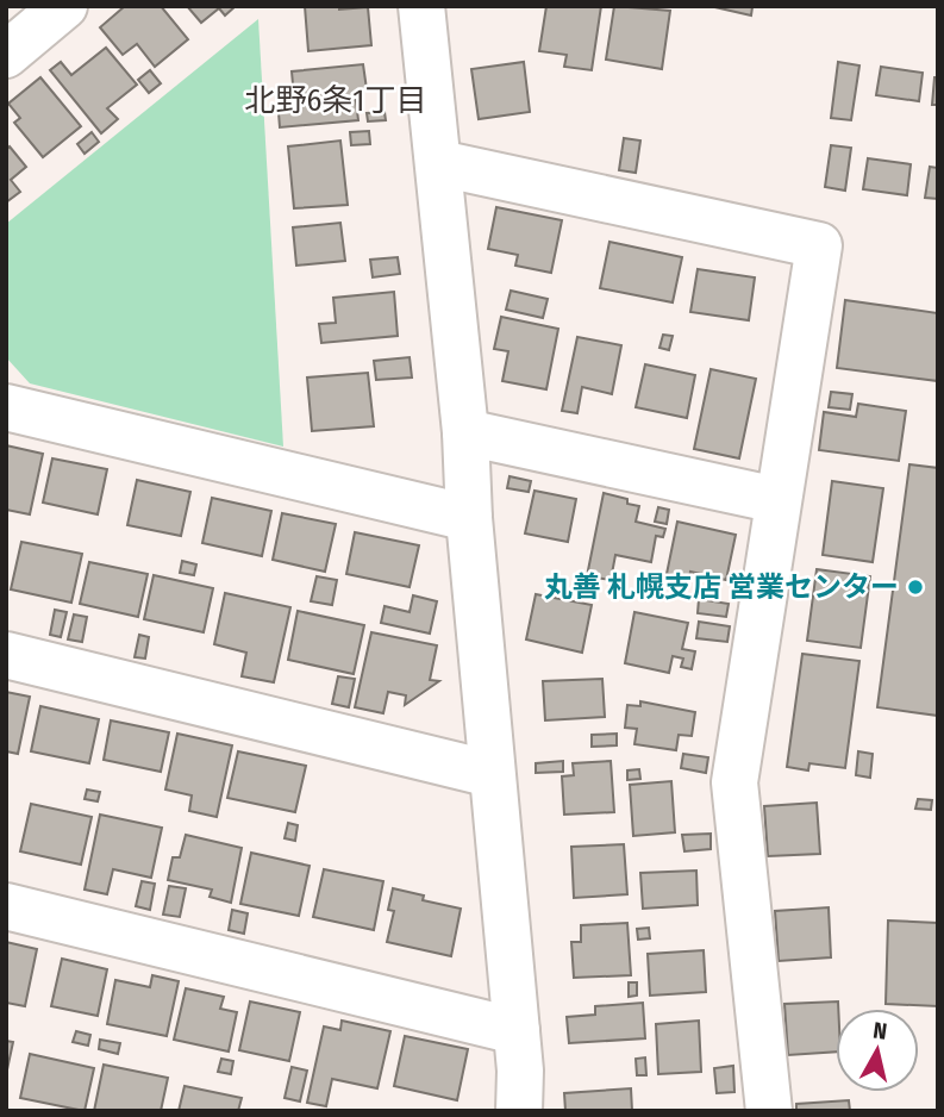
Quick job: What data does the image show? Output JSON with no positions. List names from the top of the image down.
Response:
{
  "districts": ["北野6条1丁目"],
  "places": ["丸善 札幌支店 営業センター"],
  "north": "top"
}
